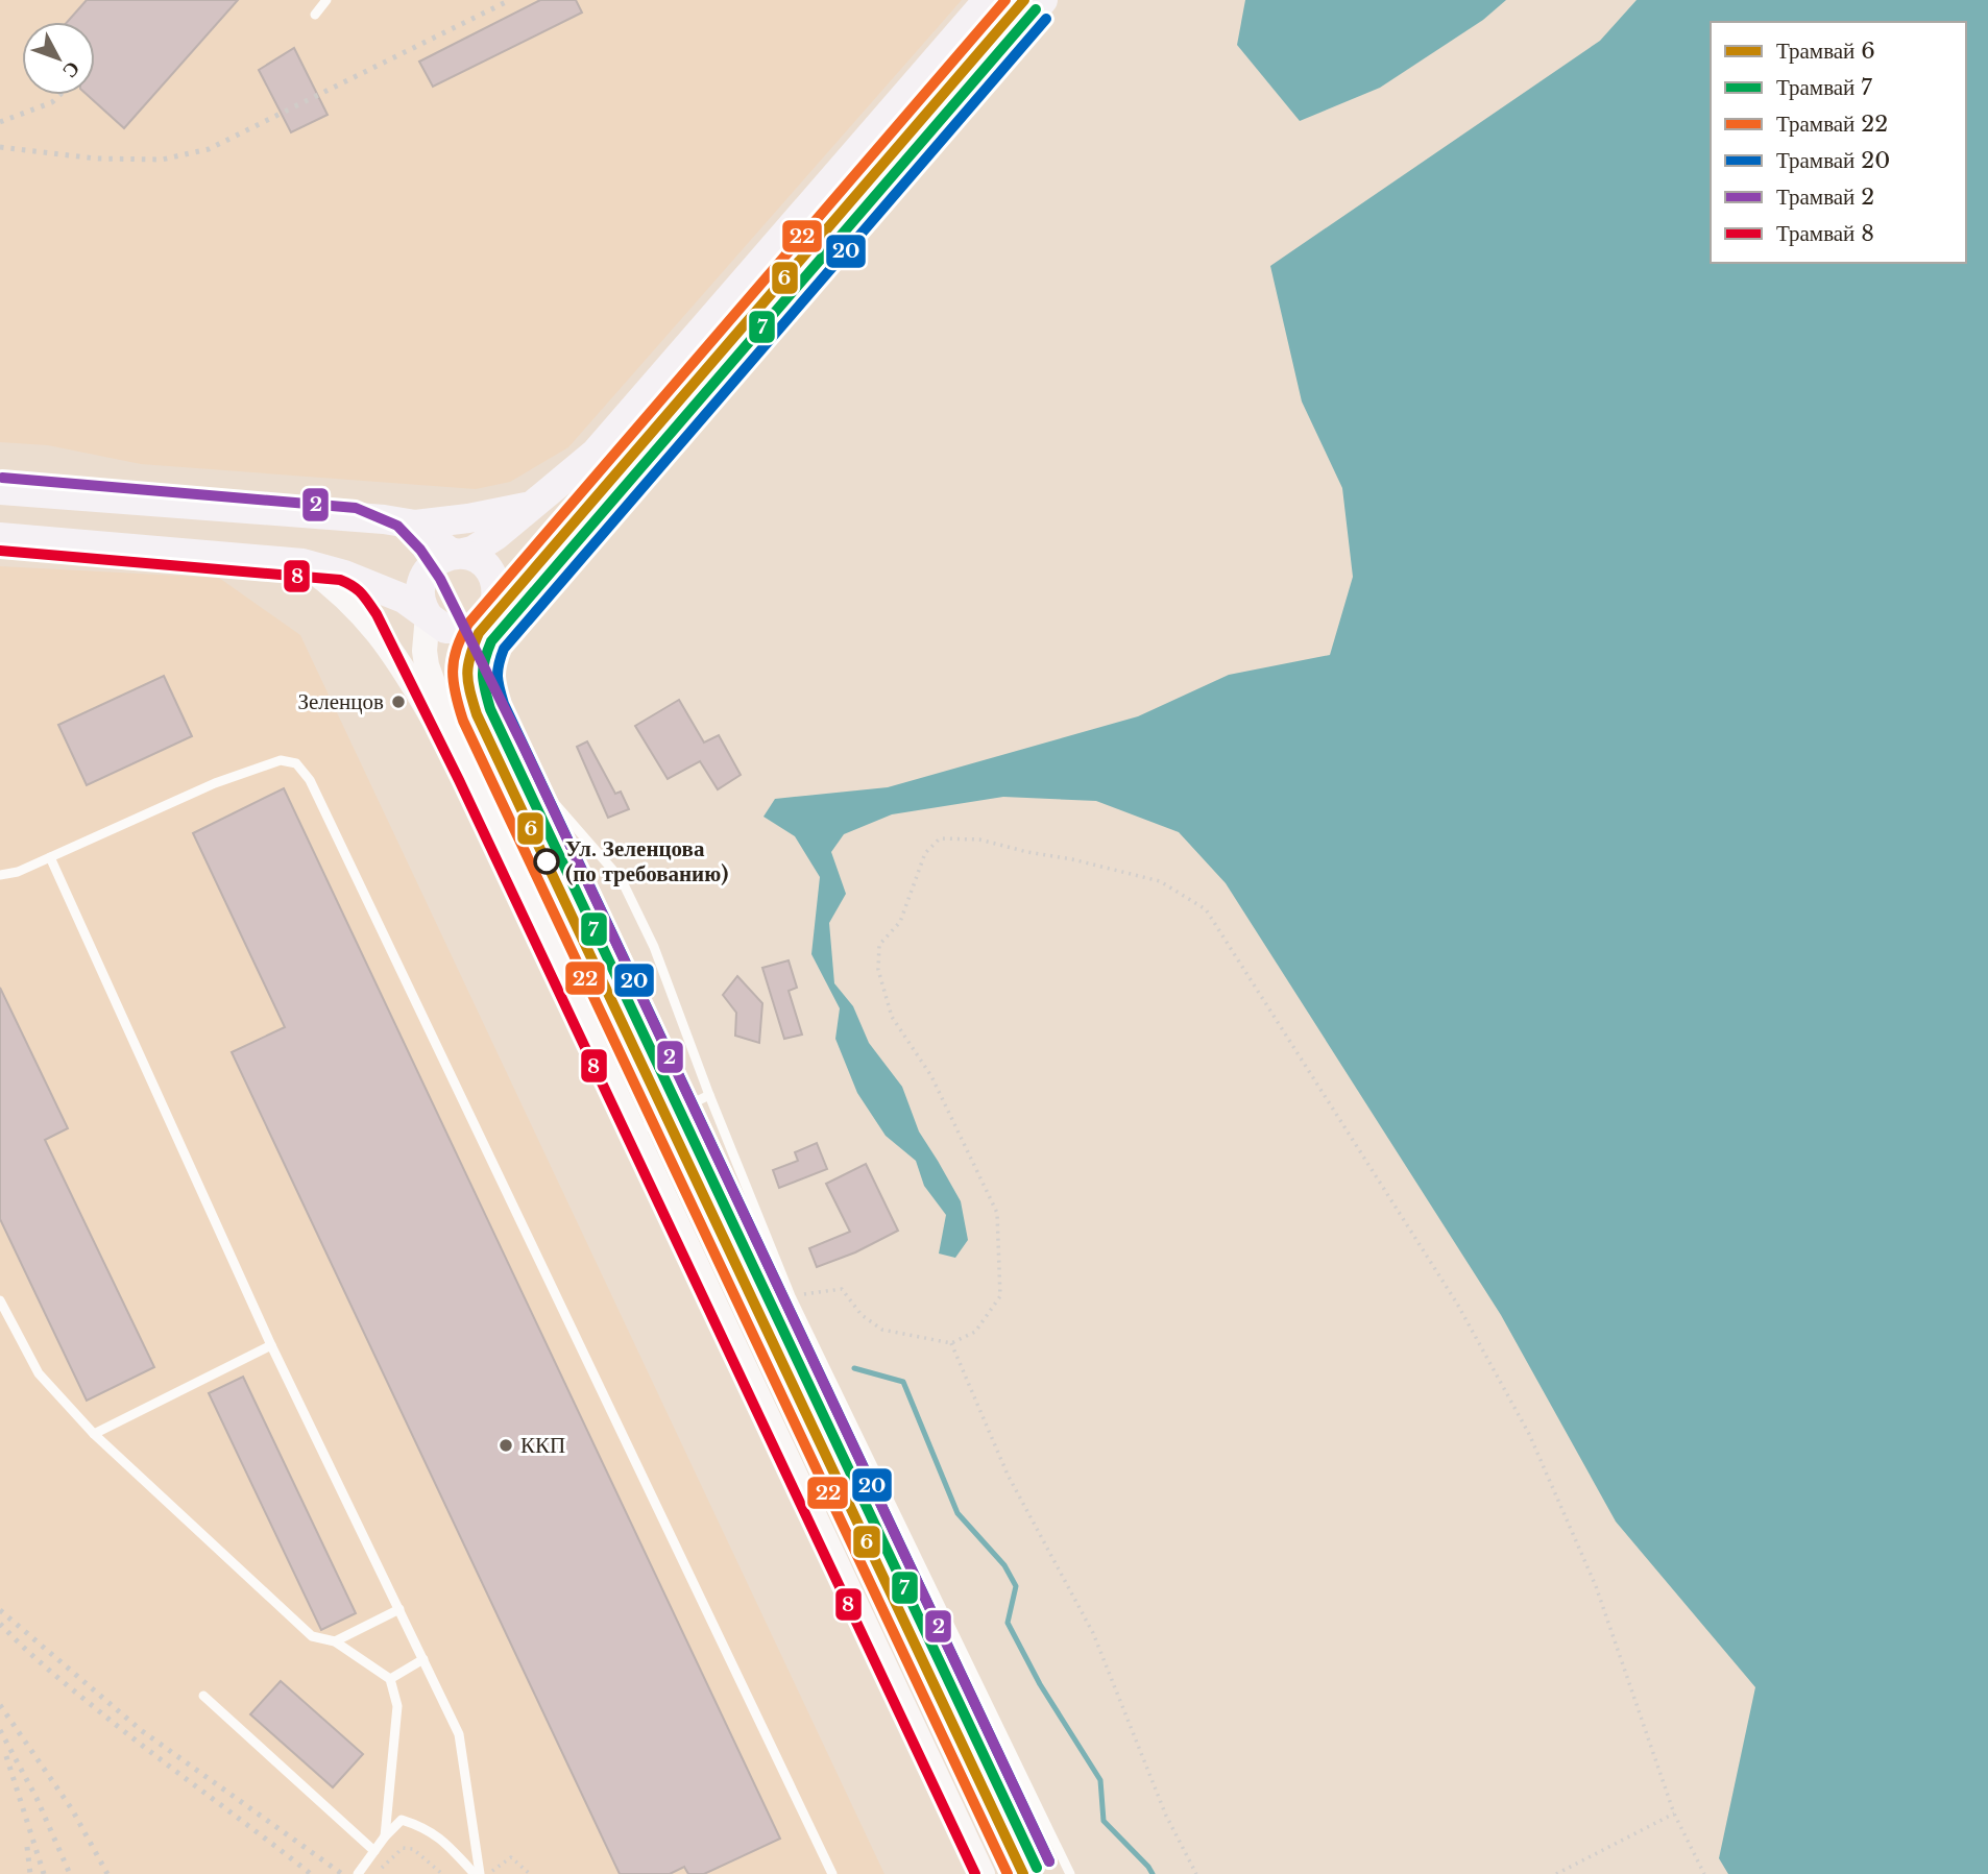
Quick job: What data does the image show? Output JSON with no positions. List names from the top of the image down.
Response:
{
  "places": ["Зеленцов", "Ул. Зеленцова (по требованию)", "ККП"],
  "lines": [
    "tram line 6",
    "tram line 22",
    "tram line 7",
    "tram line 20",
    "tram line 2",
    "tram line 8"
  ],
  "legend": [
    "Трамвай 6",
    "Трамвай 7",
    "Трамвай 22",
    "Трамвай 20",
    "Трамвай 2",
    "Трамвай 8"
  ],
  "north": "bottom right"
}
